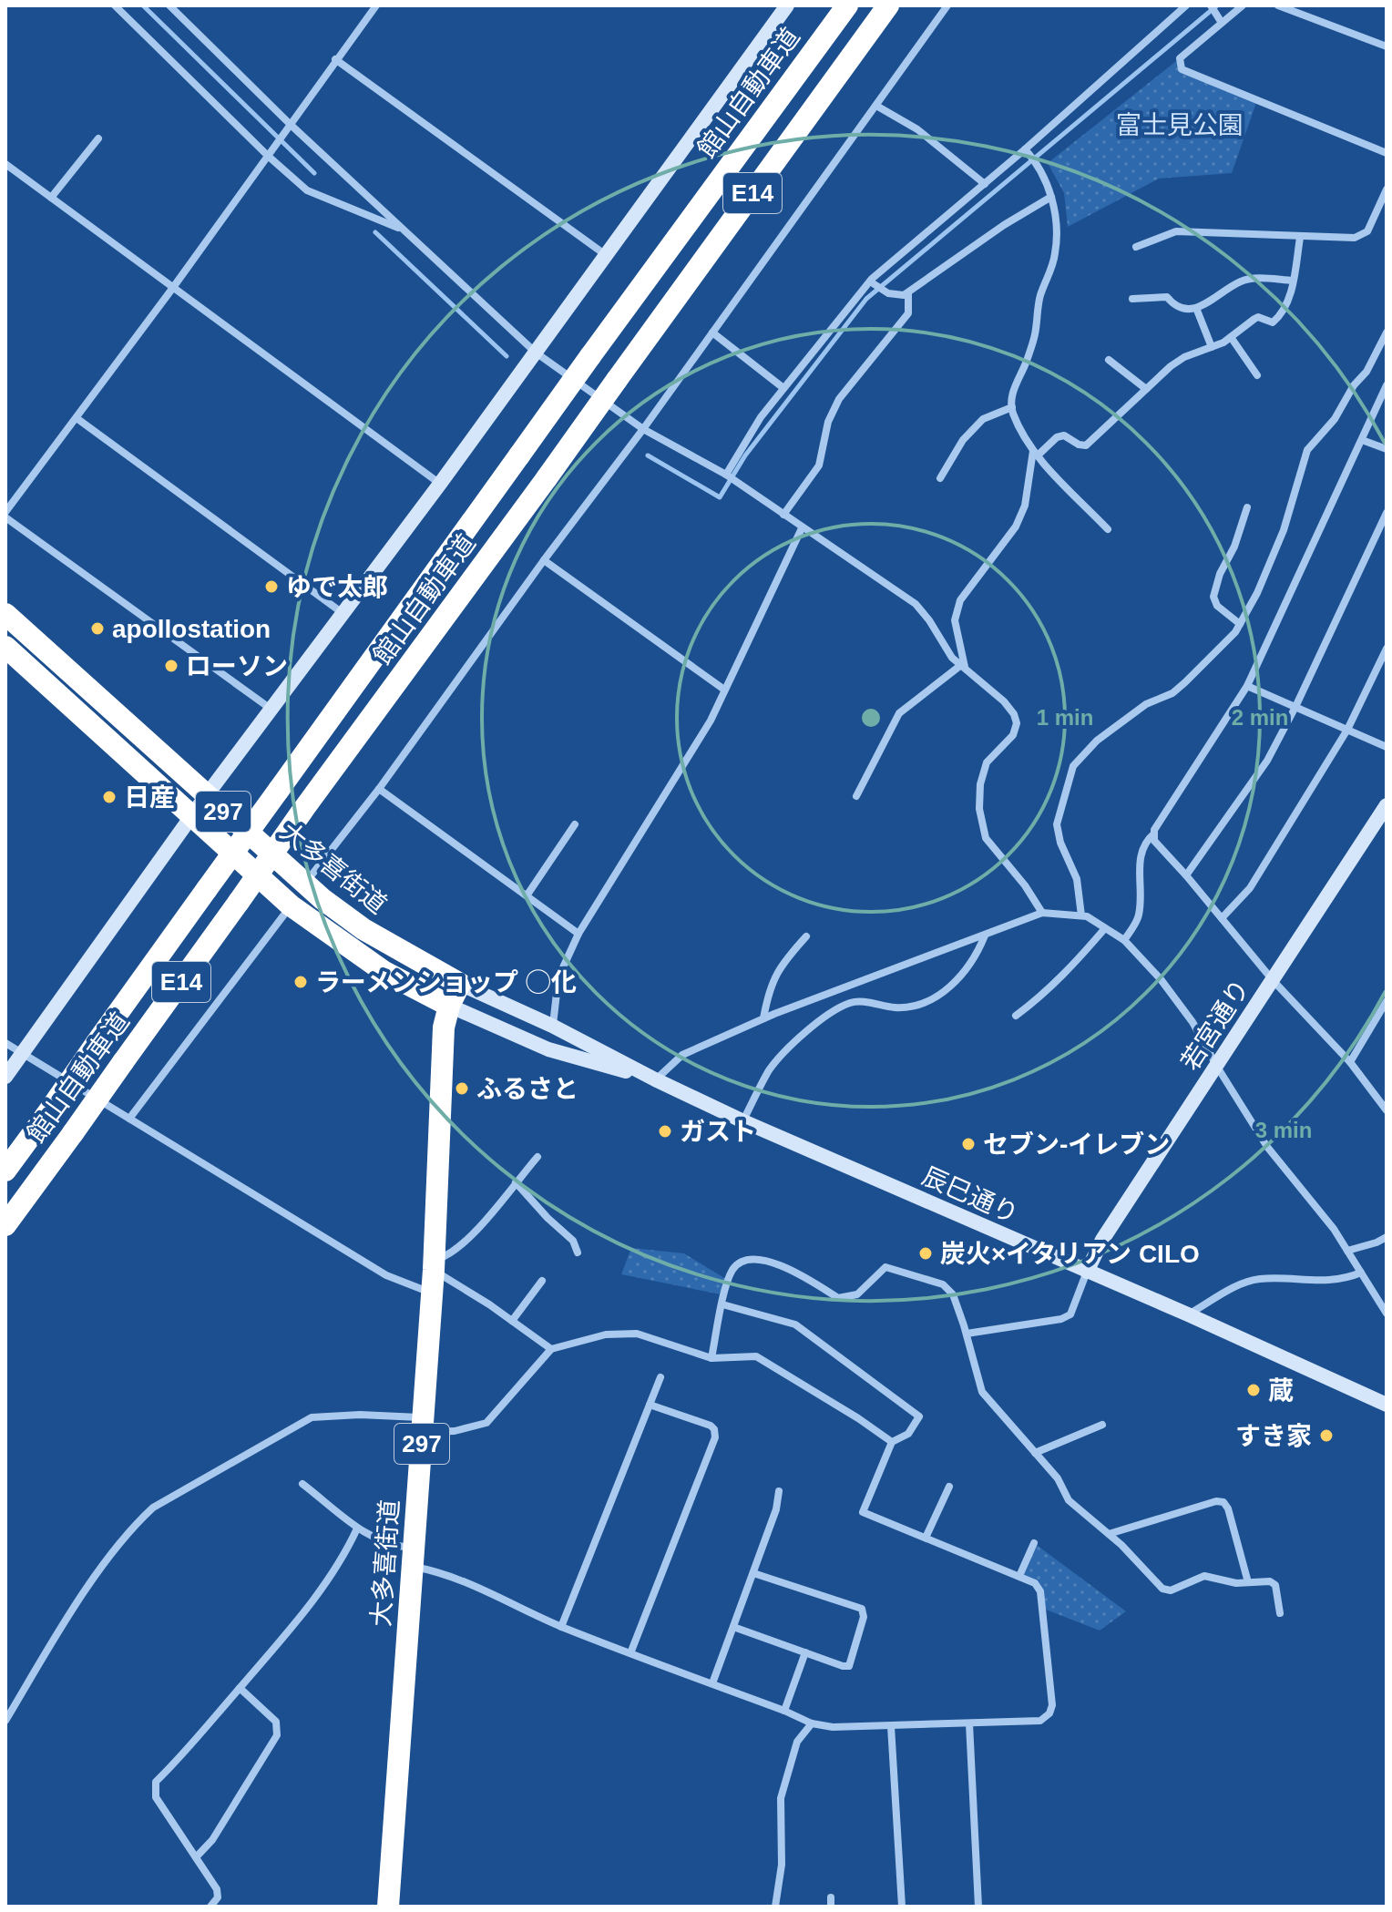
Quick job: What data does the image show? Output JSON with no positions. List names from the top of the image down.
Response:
{
  "streets": {
    "highway": [
      "館山自動車道",
      "E14",
      "297",
      "大多喜街道"
    ],
    "street": ["若宮通り", "辰巳通り"]
  },
  "crossings": [
    ["大多喜街道", "辰巳通り"],
    ["若宮通り", "辰巳通り"]
  ],
  "parks": ["富士見公園"],
  "places": [
    "ゆで太郎",
    "apollostation",
    "ローソン",
    "日産",
    "ラーメンショップ ◯化",
    "ふるさと",
    "ガスト",
    "セブン-イレブン",
    "炭火×イタリアン CILO",
    "蔵",
    "すき家"
  ],
  "rings": ["1 min", "2 min", "3 min"]
}
